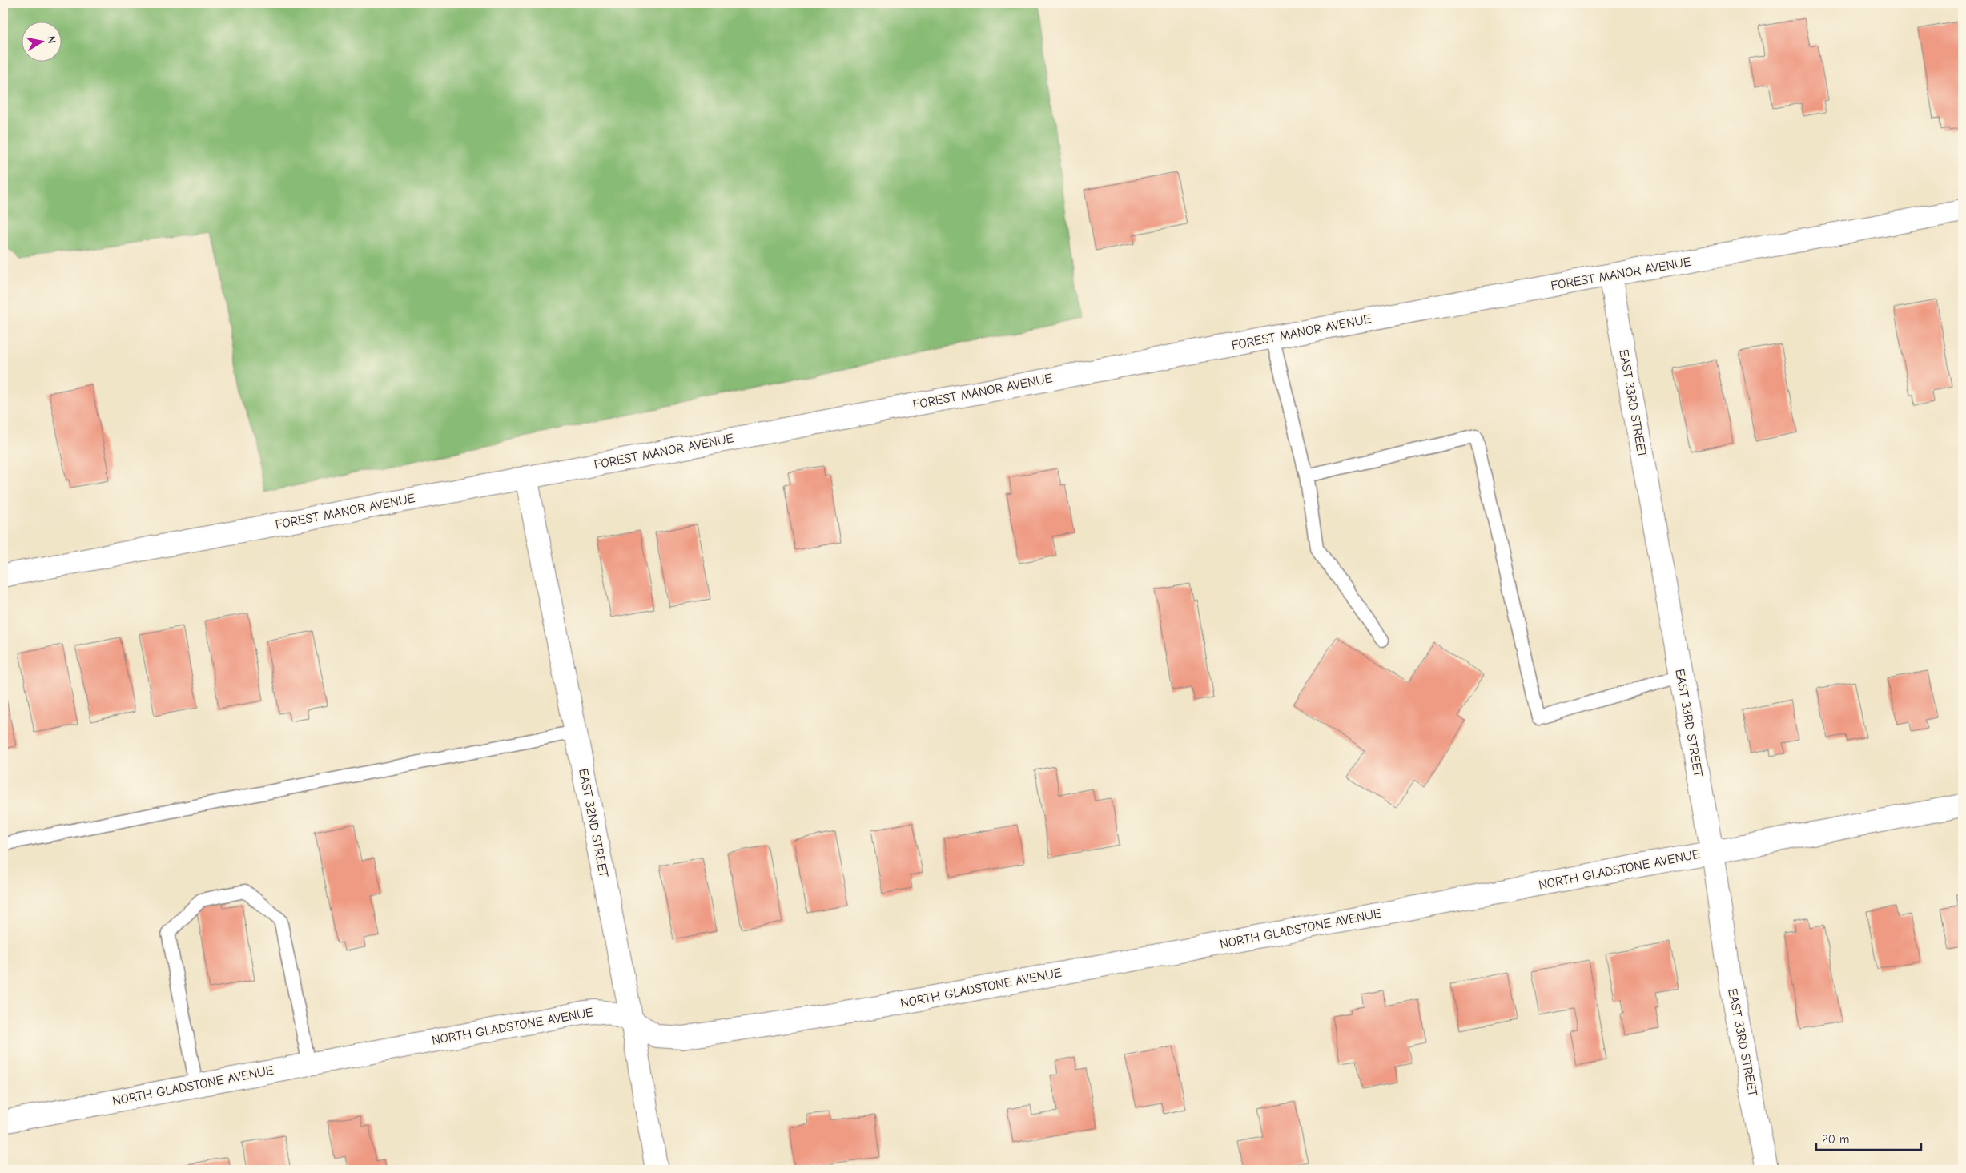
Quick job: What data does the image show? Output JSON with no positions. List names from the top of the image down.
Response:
{
  "streets": {
    "street": [
      "FOREST MANOR AVENUE",
      "EAST 33RD STREET",
      "EAST 32ND STREET",
      "NORTH GLADSTONE AVENUE"
    ]
  },
  "crossings": [
    ["FOREST MANOR AVENUE", "EAST 33RD STREET"],
    ["FOREST MANOR AVENUE", "EAST 32ND STREET"],
    ["EAST 33RD STREET", "NORTH GLADSTONE AVENUE"],
    ["EAST 32ND STREET", "NORTH GLADSTONE AVENUE"]
  ],
  "scale_bar": "20 m",
  "north": "right"
}
